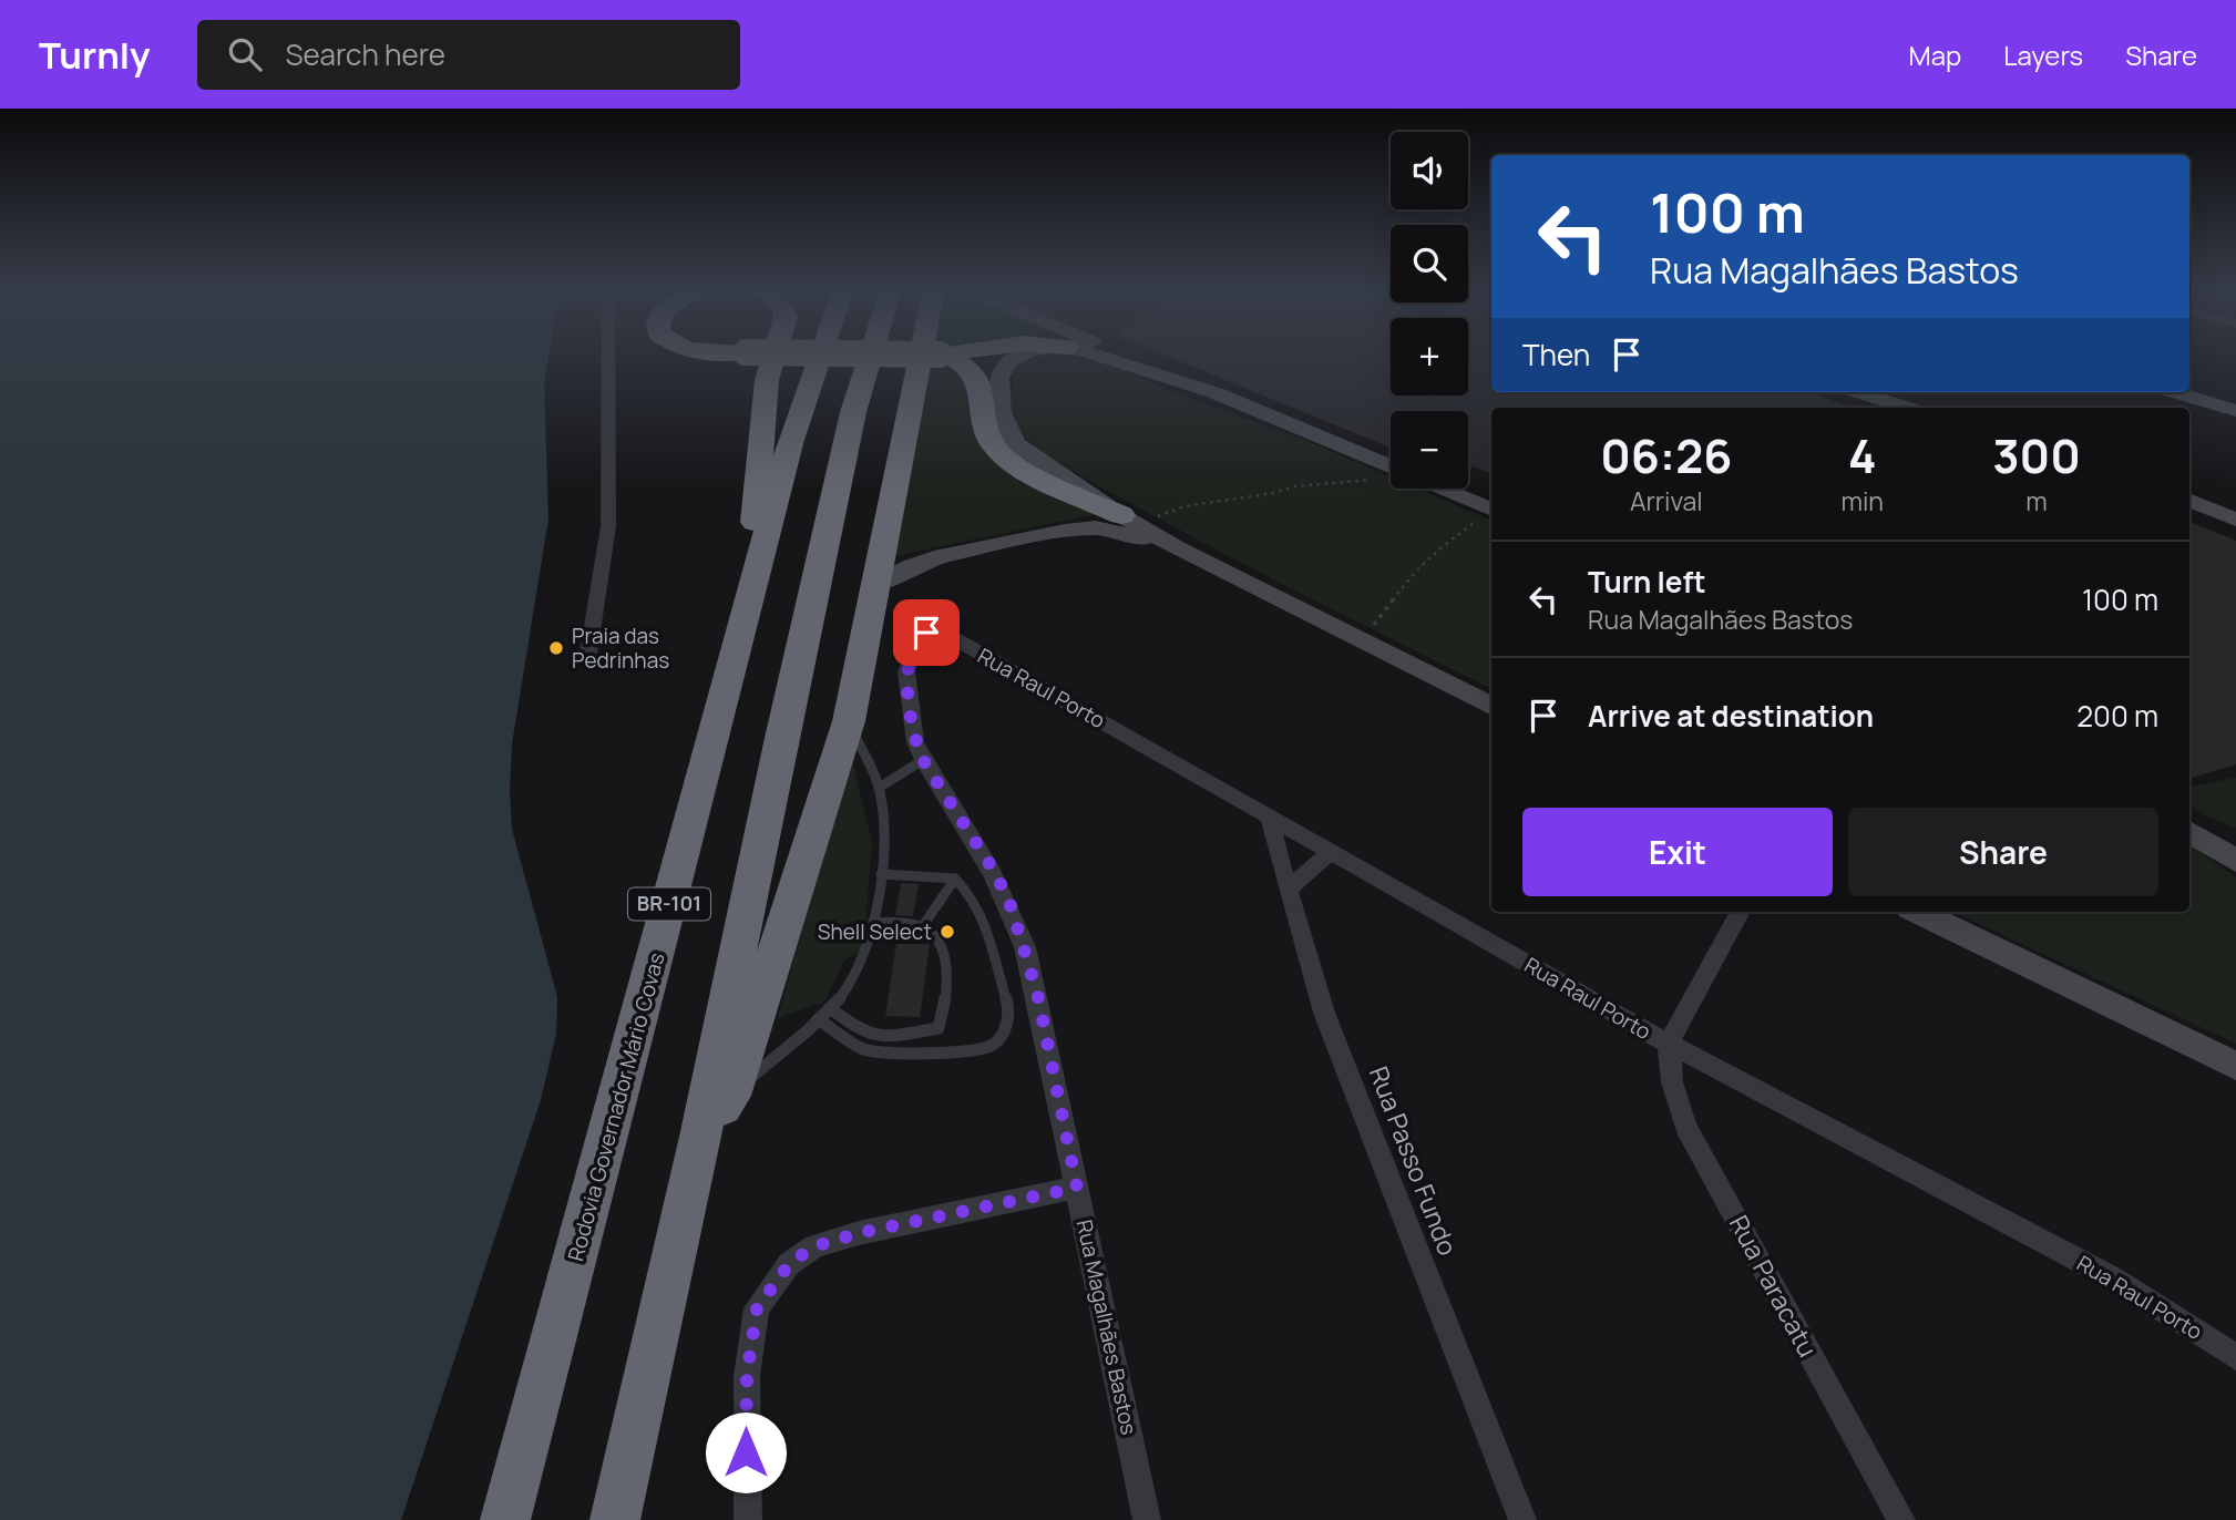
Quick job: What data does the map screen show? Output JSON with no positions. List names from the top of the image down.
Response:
{
  "streets": {
    "highway": ["BR-101", "Rodovia Governador Mário Covas"],
    "street": [
      "Rua Raul Porto",
      "Rua Passo Fundo",
      "Rua Paracatu",
      "Rua Magalhães Bastos"
    ]
  },
  "crossings": [
    ["Rua Raul Porto", "Rua Passo Fundo"],
    ["Rua Raul Porto", "Rua Paracatu"],
    ["Rua Raul Porto", "Rua Magalhães Bastos"]
  ],
  "places": ["Praia das Pedrinhas", "Shell Select"],
  "page": {
    "header": "Turnly",
    "search": "Search here",
    "nav": ["Map", "Layers", "Share"],
    "map_buttons": ["+", "−"],
    "turn": ["100 m", "Rua Magalhães Bastos"],
    "then": "Then",
    "eta": [
      "06:26",
      "Arrival",
      "4",
      "min",
      "300",
      "m"
    ],
    "list": [
      {
        "name": "Turn left",
        "note": "Rua Magalhães Bastos",
        "value": "100 m"
      },
      {
        "name": "Arrive at destination",
        "value": "200 m"
      }
    ],
    "buttons": ["Exit", "Share"]
  }
}
